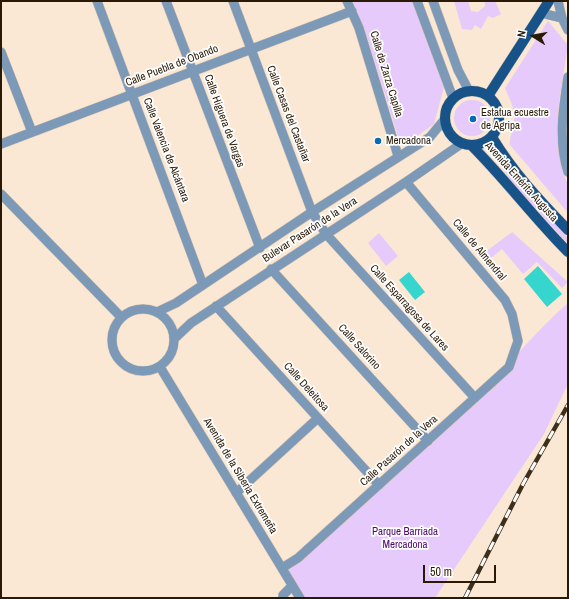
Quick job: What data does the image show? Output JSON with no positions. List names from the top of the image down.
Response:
{
  "streets": {
    "main road": ["Avenida Emérita Augusta"],
    "street": [
      "Calle Puebla de Obando",
      "Calle de Zarza Capilla",
      "Calle Casas del Castañar",
      "Calle Higuera de Vargas",
      "Calle Valencia de Alcántara",
      "Bulevar Pasarón de la Vera",
      "Calle de Almendral",
      "Calle Esparragosa de Lares",
      "Calle Salorino",
      "Calle Deleitosa",
      "Calle Pasarón de la Vera",
      "Avenida de la Siberia Extremeña"
    ]
  },
  "crossings": [
    ["Calle Puebla de Obando", "Calle de Zarza Capilla"],
    ["Calle Puebla de Obando", "Calle Casas del Castañar"],
    ["Calle Puebla de Obando", "Calle Higuera de Vargas"],
    ["Calle Puebla de Obando", "Calle Valencia de Alcántara"],
    ["Calle de Zarza Capilla", "Bulevar Pasarón de la Vera"],
    ["Calle Casas del Castañar", "Bulevar Pasarón de la Vera"],
    ["Calle Casas del Castañar", "Calle Esparragosa de Lares"],
    ["Calle Higuera de Vargas", "Bulevar Pasarón de la Vera"],
    ["Calle Valencia de Alcántara", "Bulevar Pasarón de la Vera"],
    ["Avenida Emérita Augusta", "Bulevar Pasarón de la Vera"],
    ["Bulevar Pasarón de la Vera", "Calle de Almendral"],
    ["Bulevar Pasarón de la Vera", "Calle Esparragosa de Lares"],
    ["Bulevar Pasarón de la Vera", "Calle Salorino"],
    ["Bulevar Pasarón de la Vera", "Calle Deleitosa"],
    ["Bulevar Pasarón de la Vera", "Avenida de la Siberia Extremeña"],
    ["Calle de Almendral", "Calle Pasarón de la Vera"],
    ["Calle Esparragosa de Lares", "Calle Pasarón de la Vera"],
    ["Calle Salorino", "Calle Pasarón de la Vera"],
    ["Calle Deleitosa", "Calle Pasarón de la Vera"],
    ["Calle Pasarón de la Vera", "Avenida de la Siberia Extremeña"]
  ],
  "parks": ["Parque Barriada Mercadona"],
  "places": ["Estatua ecuestre de Agripa", "Mercadona"],
  "scale_bar": "50 m",
  "north": "left"
}
